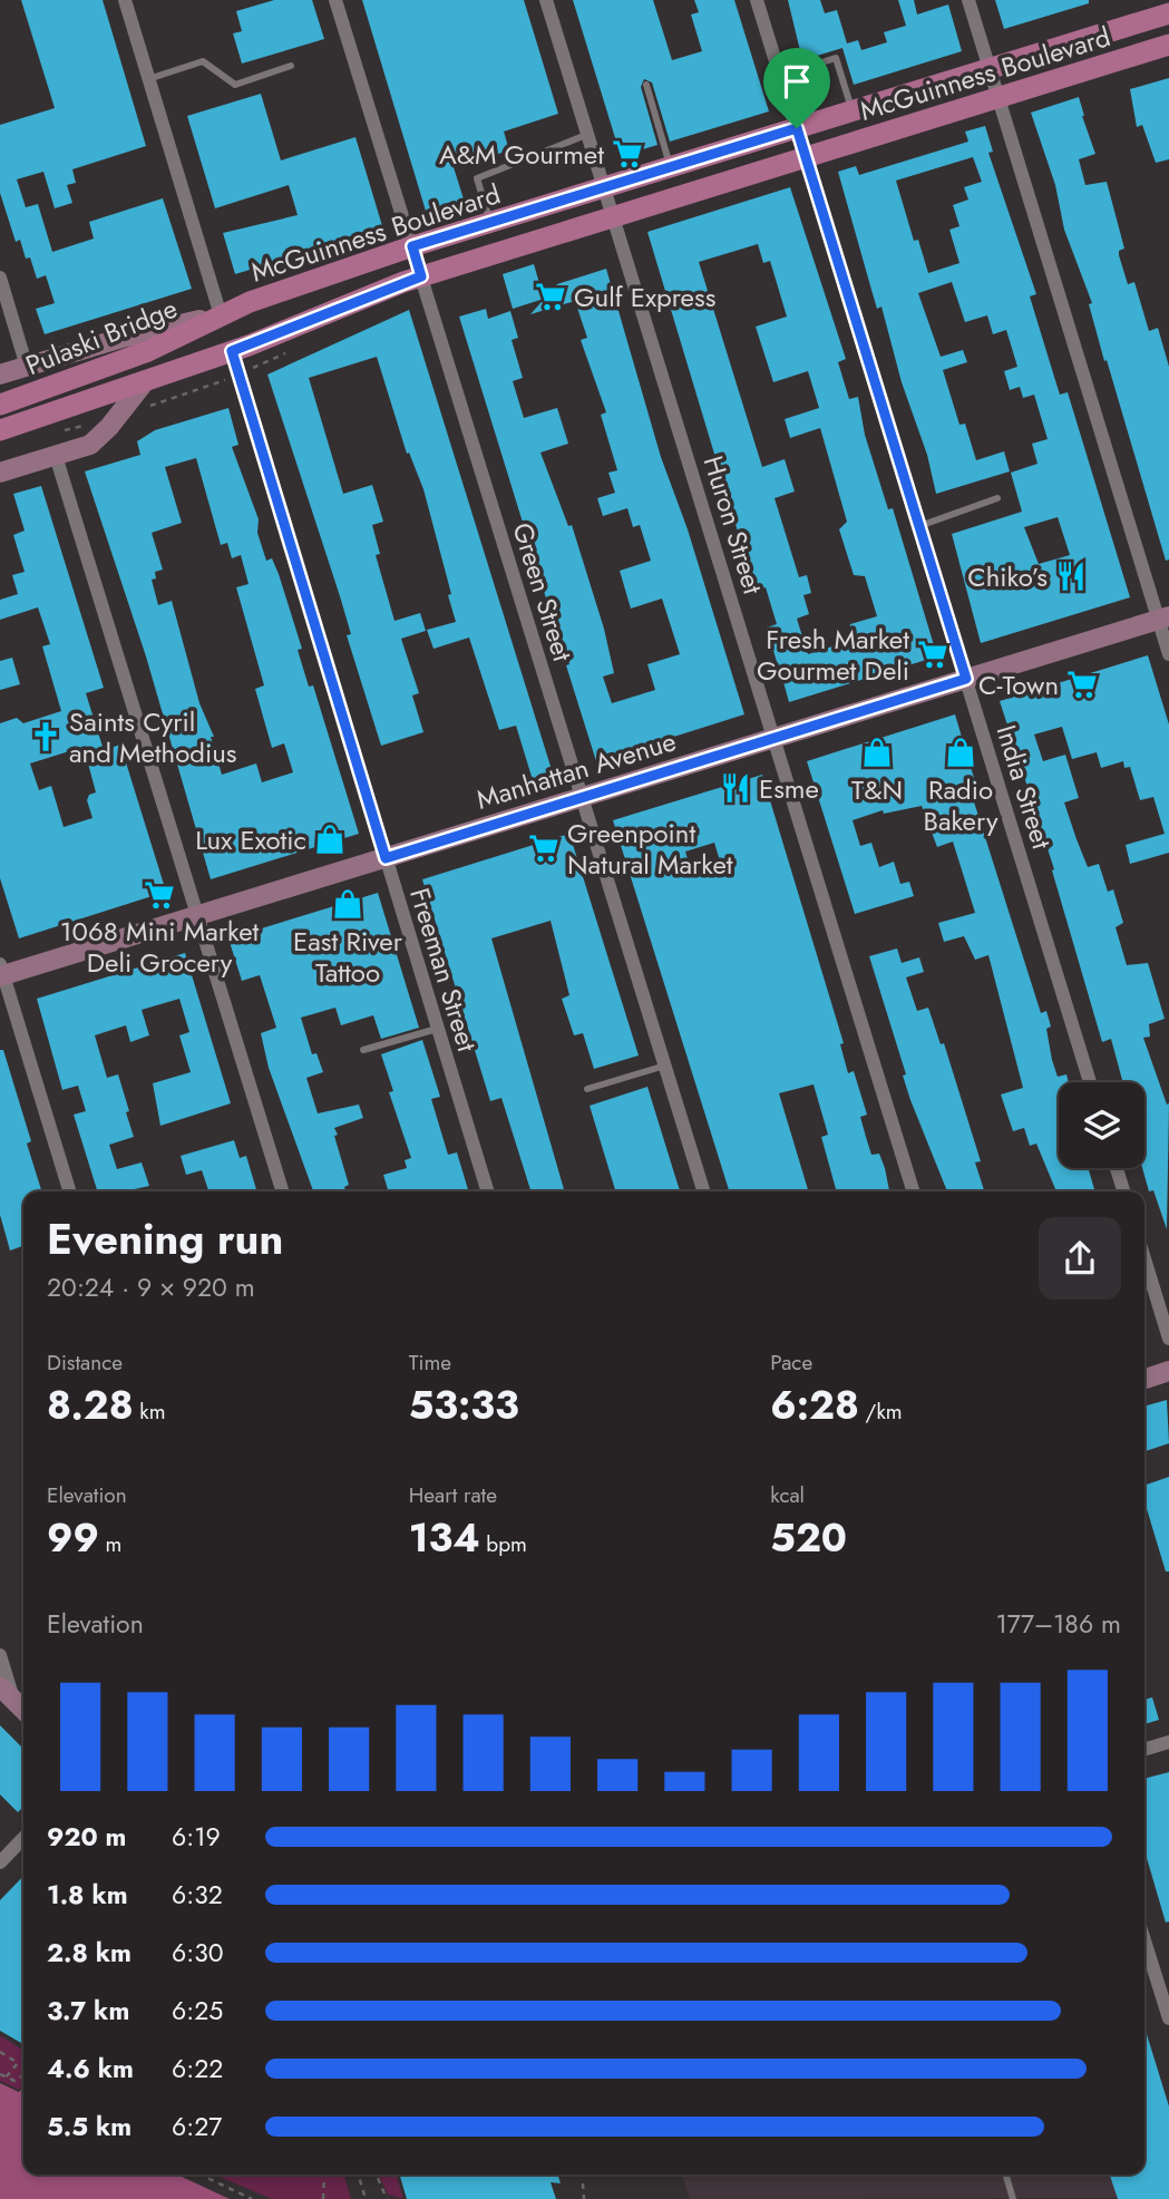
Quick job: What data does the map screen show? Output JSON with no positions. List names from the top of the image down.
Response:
{
  "streets": {
    "main road": ["McGuinness Boulevard", "Pulaski Bridge"],
    "street": [
      "Huron Street",
      "Green Street",
      "Manhattan Avenue",
      "India Street",
      "Freeman Street"
    ]
  },
  "crossings": [
    ["McGuinness Boulevard", "Pulaski Bridge"],
    ["McGuinness Boulevard", "Huron Street"],
    ["McGuinness Boulevard", "Green Street"],
    ["McGuinness Boulevard", "India Street"],
    ["McGuinness Boulevard", "Freeman Street"],
    ["Huron Street", "Manhattan Avenue"],
    ["Green Street", "Manhattan Avenue"],
    ["Manhattan Avenue", "India Street"],
    ["Manhattan Avenue", "Freeman Street"]
  ],
  "places": {
    "supermarket": [
      "A&M Gourmet",
      "Gulf Express",
      "Fresh Market Gourmet Deli",
      "C-Town",
      "Greenpoint Natural Market",
      "1068 Mini Market Deli Grocery"
    ],
    "restaurant": ["Chiko’s", "Esme"],
    "church": ["Saints Cyril and Methodius"],
    "shop": [
      "T&N",
      "Radio Bakery",
      "Lux Exotic",
      "East River Tattoo"
    ]
  },
  "page": {
    "heading": ["Evening run", "20:24 · 9 × 920 m"],
    "stats": [
      ["Distance", "8.28 km"],
      ["Time", "53:33"],
      ["Pace", "6:28 /km"],
      ["Elevation", "99 m"],
      ["Heart rate", "134 bpm"],
      ["kcal", "520"]
    ],
    "chart": ["Elevation", "177–186 m"],
    "list": [
      {
        "name": "920 m",
        "note": "6:19"
      },
      {
        "name": "1.8 km",
        "note": "6:32"
      },
      {
        "name": "2.8 km",
        "note": "6:30"
      },
      {
        "name": "3.7 km",
        "note": "6:25"
      },
      {
        "name": "4.6 km",
        "note": "6:22"
      },
      {
        "name": "5.5 km",
        "note": "6:27"
      }
    ]
  }
}
